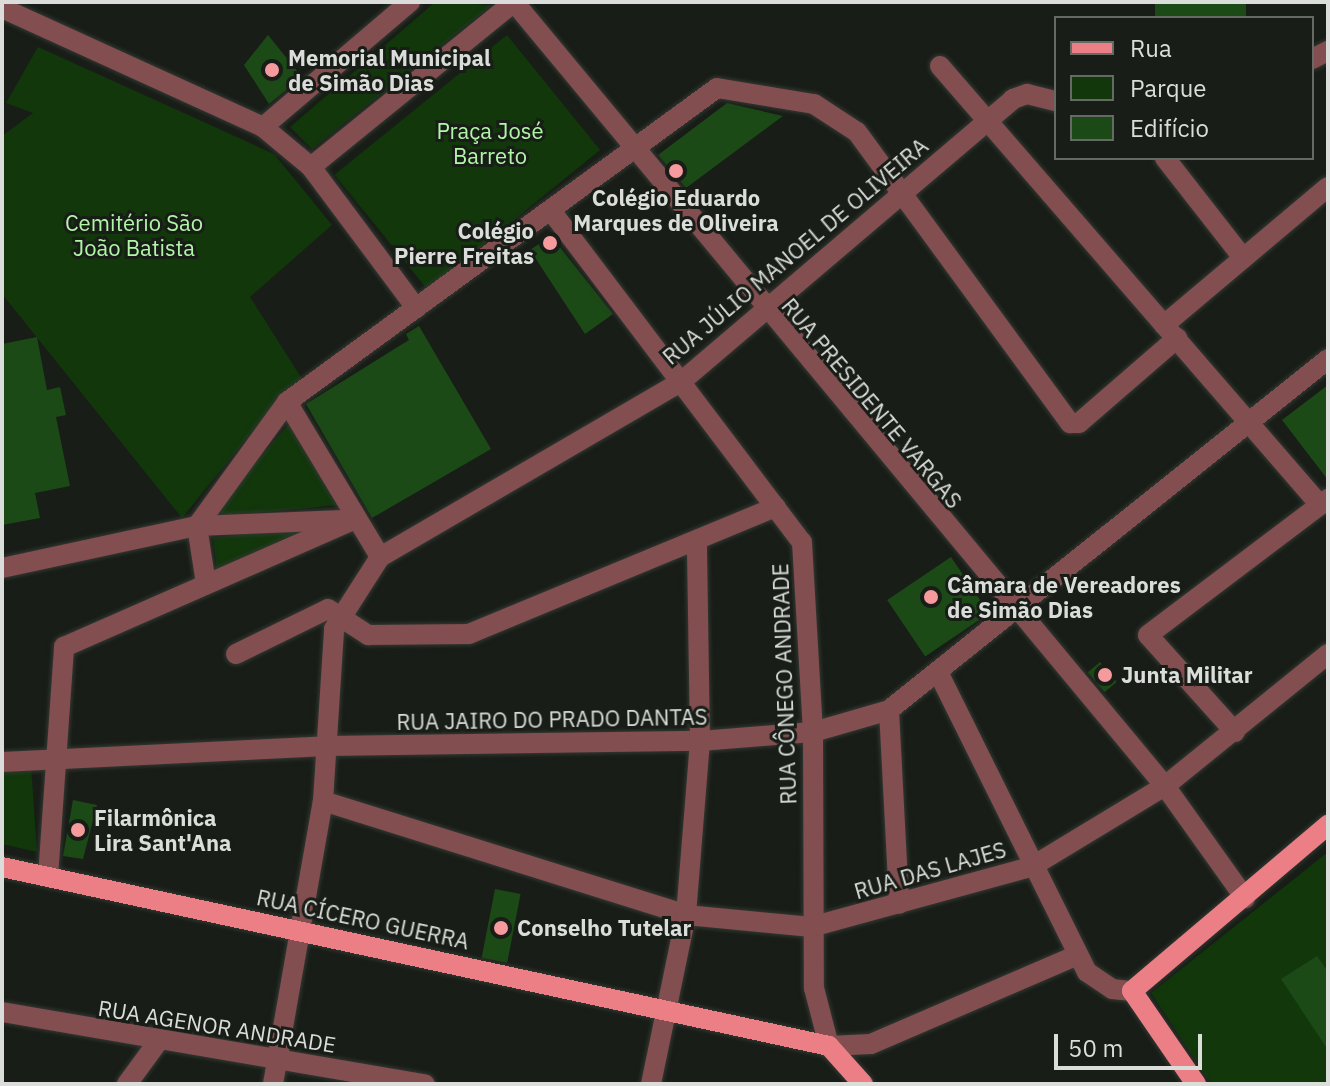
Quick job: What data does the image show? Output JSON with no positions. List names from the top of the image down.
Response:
{
  "streets": {
    "main road": ["RUA CÍCERO GUERRA"],
    "street": [
      "RUA JÚLIO MANOEL DE OLIVEIRA",
      "RUA PRESIDENTE VARGAS",
      "RUA CÔNEGO ANDRADE",
      "RUA JAIRO DO PRADO DANTAS",
      "RUA DAS LAJES",
      "RUA AGENOR ANDRADE"
    ]
  },
  "crossings": [
    ["RUA JÚLIO MANOEL DE OLIVEIRA", "RUA PRESIDENTE VARGAS"],
    ["RUA JÚLIO MANOEL DE OLIVEIRA", "RUA CÔNEGO ANDRADE"],
    ["RUA PRESIDENTE VARGAS", "RUA JAIRO DO PRADO DANTAS"],
    ["RUA PRESIDENTE VARGAS", "RUA DAS LAJES"],
    ["RUA CÔNEGO ANDRADE", "RUA JAIRO DO PRADO DANTAS"],
    ["RUA CÔNEGO ANDRADE", "RUA DAS LAJES"],
    ["RUA CÔNEGO ANDRADE", "RUA CÍCERO GUERRA"]
  ],
  "parks": ["Praça José Barreto", "Cemitério São João Batista"],
  "places": [
    "Memorial Municipal de Simão Dias",
    "Colégio Eduardo Marques de Oliveira",
    "Colégio Pierre Freitas",
    "Câmara de Vereadores de Simão Dias",
    "Junta Militar",
    "Filarmônica Lira Sant'Ana",
    "Conselho Tutelar"
  ],
  "legend": ["Rua", "Parque", "Edifício"],
  "scale_bar": "50 m"
}
